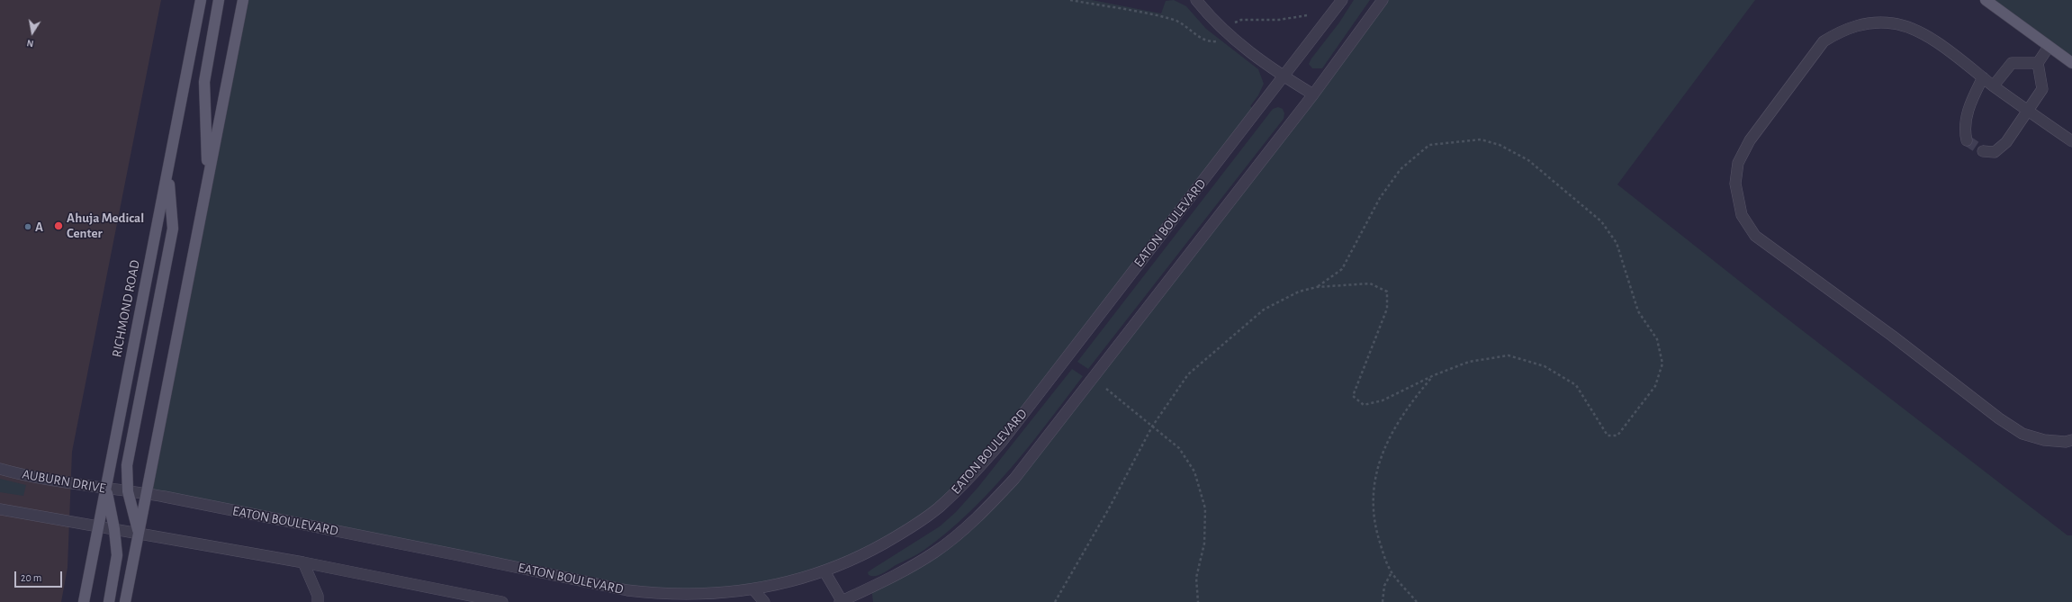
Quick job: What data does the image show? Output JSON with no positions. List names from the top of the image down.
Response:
{
  "streets": {
    "main road": ["RICHMOND ROAD"],
    "street": ["EATON BOULEVARD", "AUBURN DRIVE"]
  },
  "crossings": [
    ["EATON BOULEVARD", "AUBURN DRIVE"],
    ["RICHMOND ROAD", "AUBURN DRIVE"]
  ],
  "places": ["Ahuja Medical Center", "A"],
  "scale_bar": "20 m",
  "north": "bottom"
}
